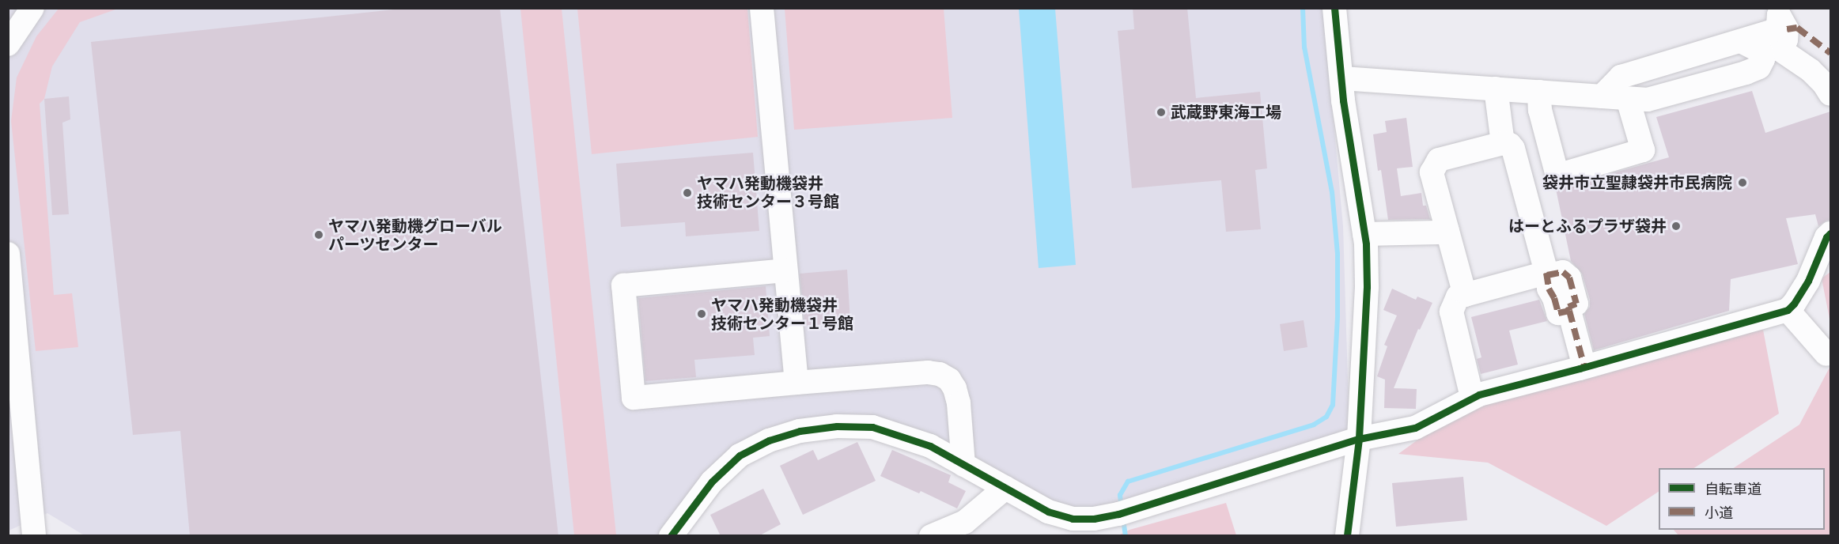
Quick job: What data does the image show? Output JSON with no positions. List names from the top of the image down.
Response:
{
  "places": [
    "武蔵野東海工場",
    "袋井市立聖隷袋井市民病院",
    "ヤマハ発動機袋井 技術センター３号館",
    "はーとふるプラザ袋井",
    "ヤマハ発動機グローバル パーツセンター",
    "ヤマハ発動機袋井 技術センター１号館"
  ],
  "legend": ["自転車道", "小道"]
}
